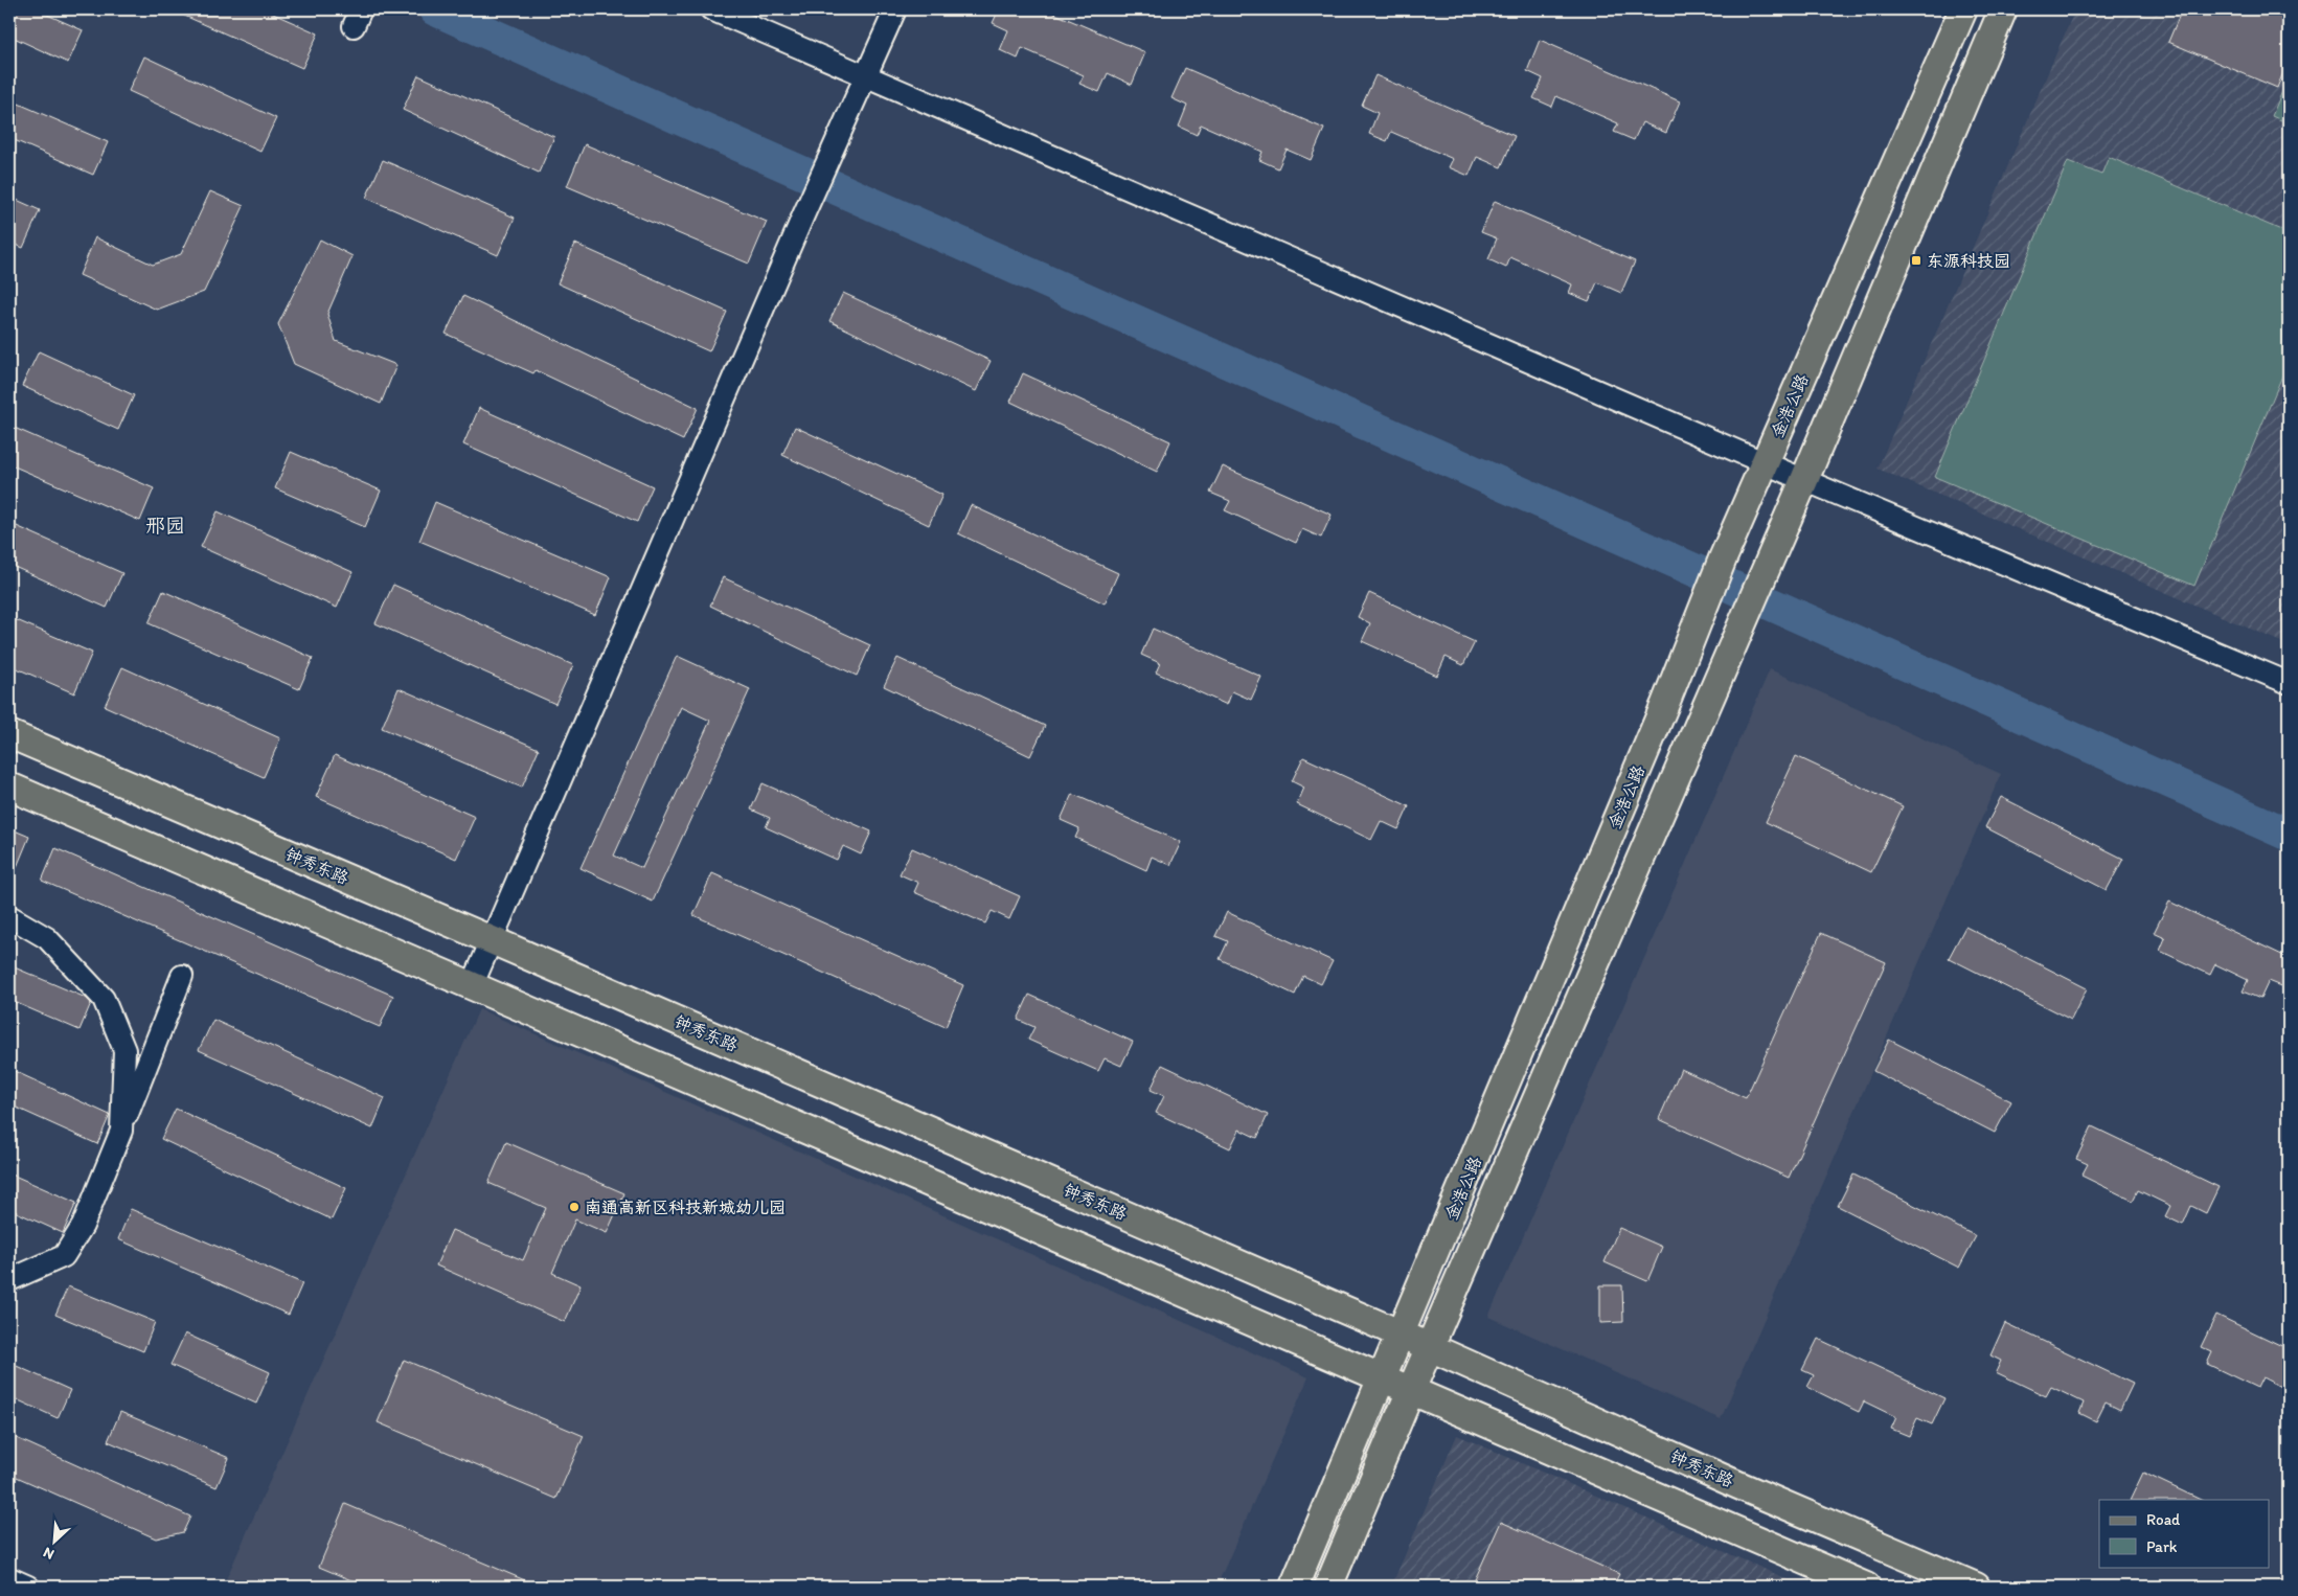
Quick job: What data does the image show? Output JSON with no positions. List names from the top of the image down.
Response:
{
  "streets": {
    "main road": ["金浩公路", "钟秀东路"]
  },
  "crossings": [
    ["金浩公路", "钟秀东路"]
  ],
  "districts": ["邢园"],
  "places": {
    "transit": ["东源科技园"],
    "other": ["南通高新区科技新城幼儿园"]
  },
  "legend": ["Road", "Park"],
  "north": "bottom left"
}
